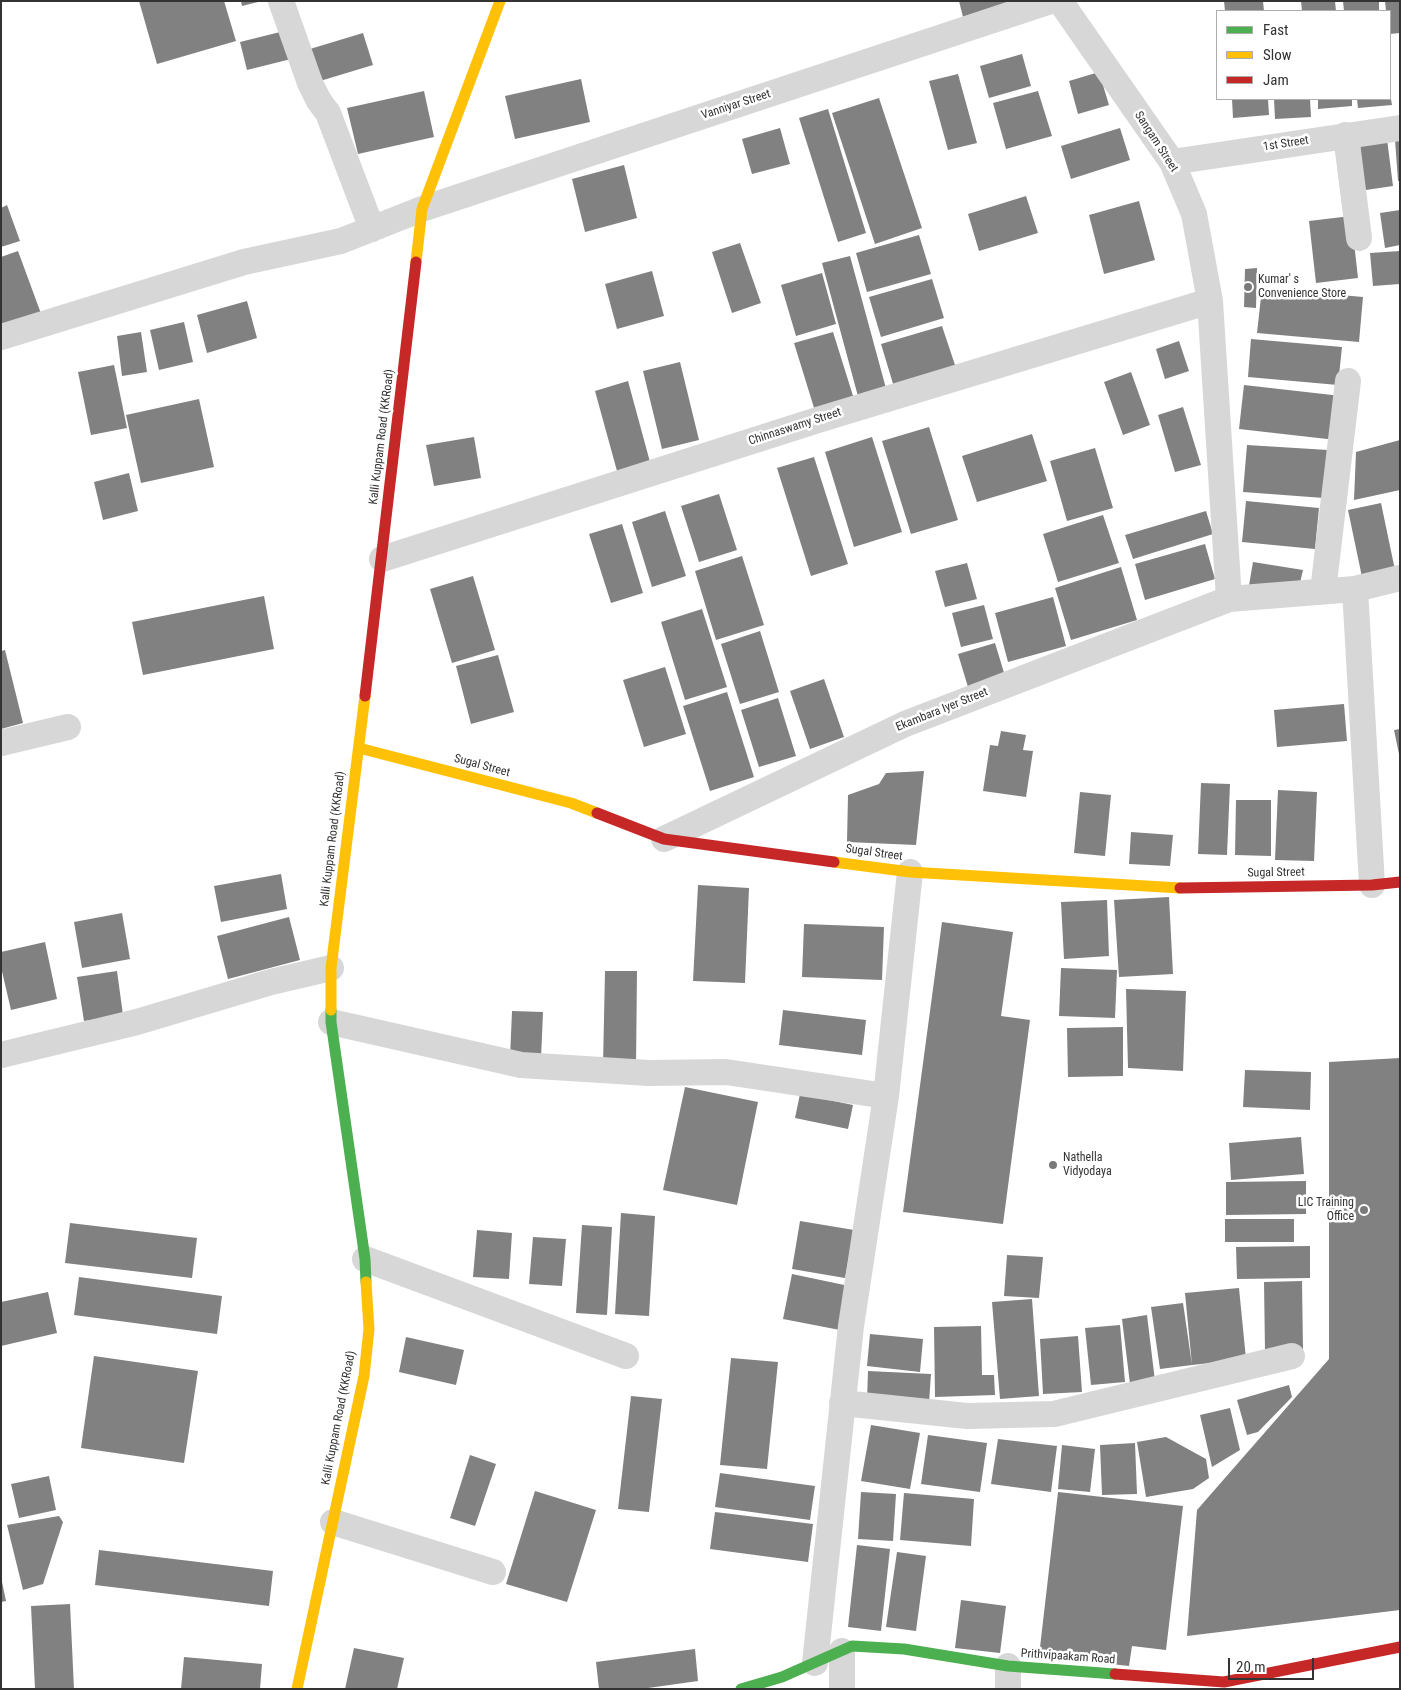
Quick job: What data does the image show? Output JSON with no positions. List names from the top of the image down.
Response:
{
  "streets": {
    "street": [
      "Vanniyar Street",
      "Sangam Street",
      "1st Street",
      "Chinnaswamy Street",
      "Kalli Kuppam Road (KKRoad)",
      "Ekambara Iyer Street",
      "Sugal Street",
      "Prithvipaakam Road"
    ]
  },
  "crossings": [
    ["Vanniyar Street", "Kalli Kuppam Road (KKRoad)"],
    ["Sangam Street", "1st Street"],
    ["Sangam Street", "Chinnaswamy Street"],
    ["Sangam Street", "Ekambara Iyer Street"],
    ["Chinnaswamy Street", "Kalli Kuppam Road (KKRoad)"],
    ["Kalli Kuppam Road (KKRoad)", "Sugal Street"],
    ["Ekambara Iyer Street", "Sugal Street"]
  ],
  "places": ["Kumar' s Convenience Store", "Nathella Vidyodaya", "LIC Training Office"],
  "legend": ["Fast", "Slow", "Jam"],
  "scale_bar": "20 m"
}
